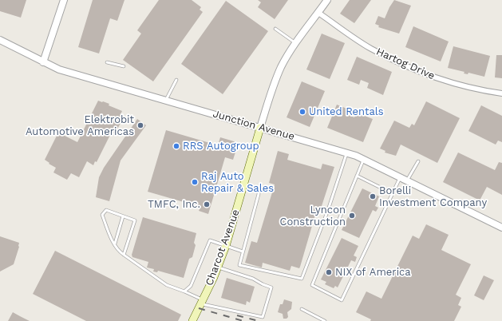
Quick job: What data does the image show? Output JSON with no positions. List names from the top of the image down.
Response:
{
  "streets": {
    "main road": ["Charcot Avenue"],
    "street": ["Hartog Drive", "Junction Avenue"]
  },
  "crossings": [
    ["Hartog Drive", "Charcot Avenue"],
    ["Junction Avenue", "Charcot Avenue"]
  ],
  "places": [
    "United Rentals",
    "Elektrobit Automotive Americas",
    "RRS Autogroup",
    "Raj Auto Repair & Sales",
    "Borelli Investment Company",
    "TMFC, Inc.",
    "Lyncon Construction",
    "NIX of America"
  ]
}
